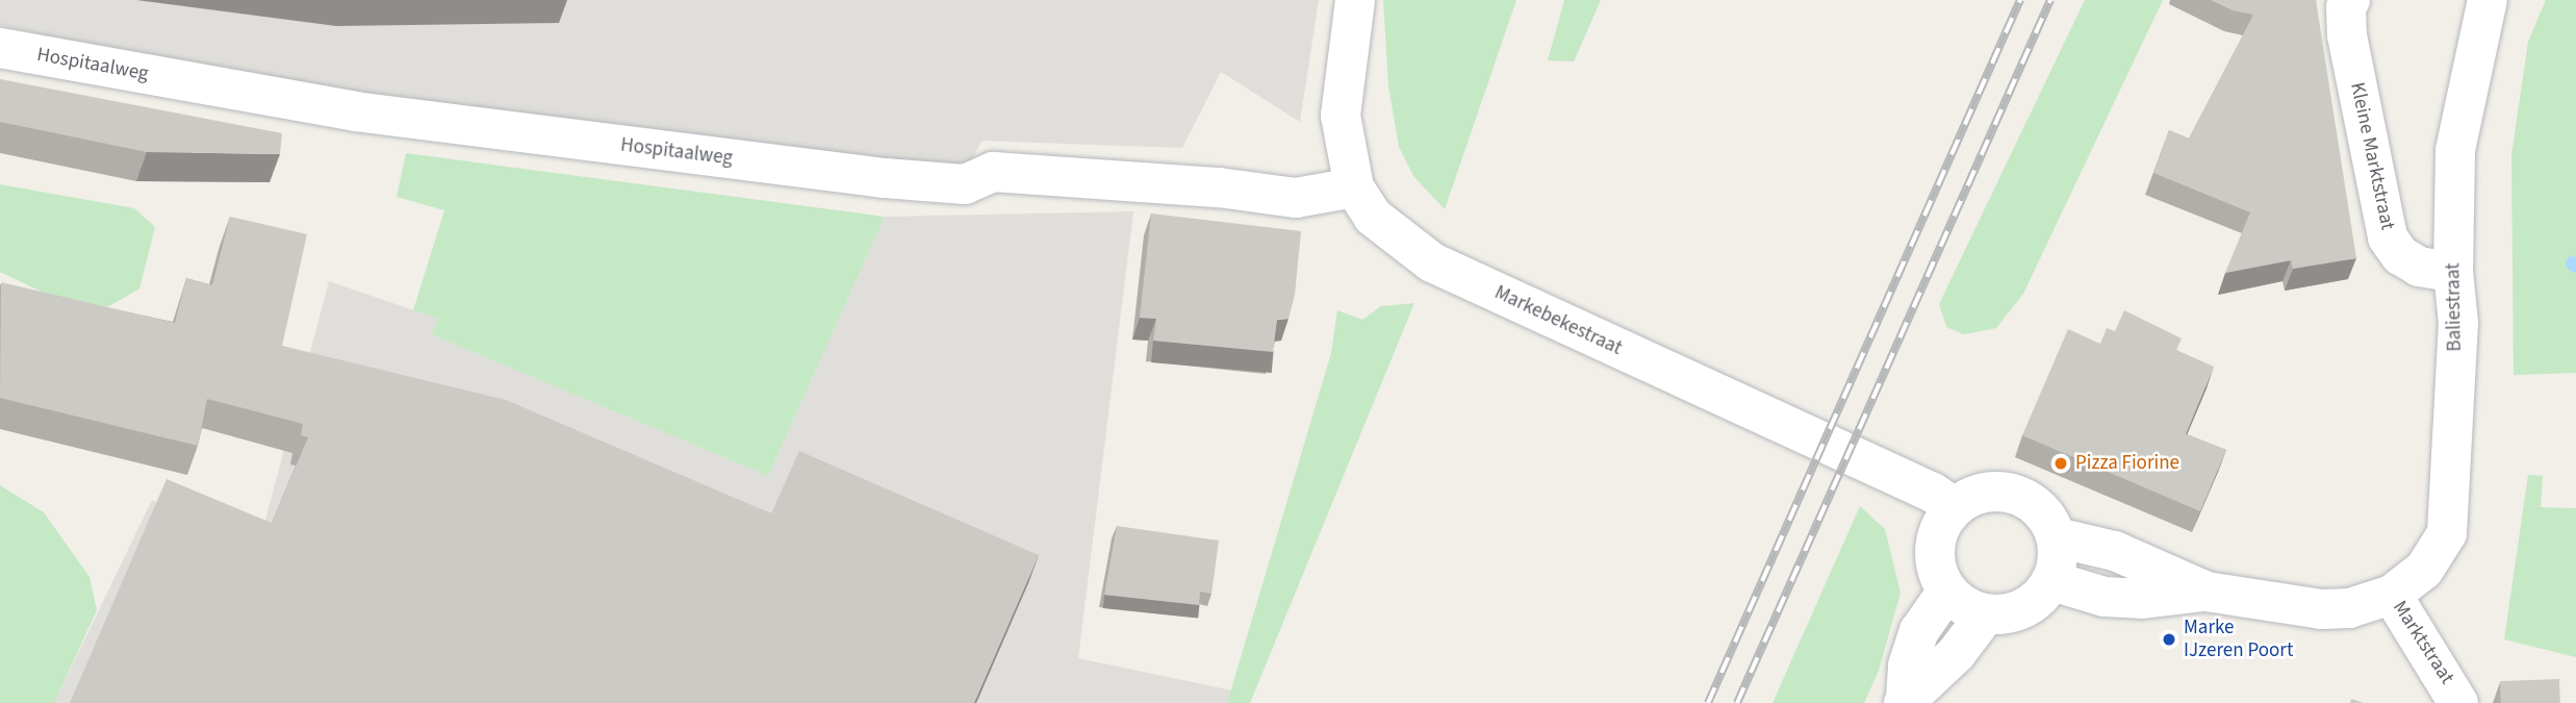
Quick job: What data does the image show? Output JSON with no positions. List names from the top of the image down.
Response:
{
  "streets": {
    "street": [
      "Hospitaalweg",
      "Kleine Marktstraat",
      "Baliestraat",
      "Markebekestraat",
      "Marktstraat"
    ]
  },
  "crossings": [
    ["Hospitaalweg", "Markebekestraat"],
    ["Kleine Marktstraat", "Baliestraat"],
    ["Baliestraat", "Marktstraat"],
    ["Markebekestraat", "Marktstraat"]
  ],
  "places": ["Pizza Fiorine", "Marke IJzeren Poort"]
}
